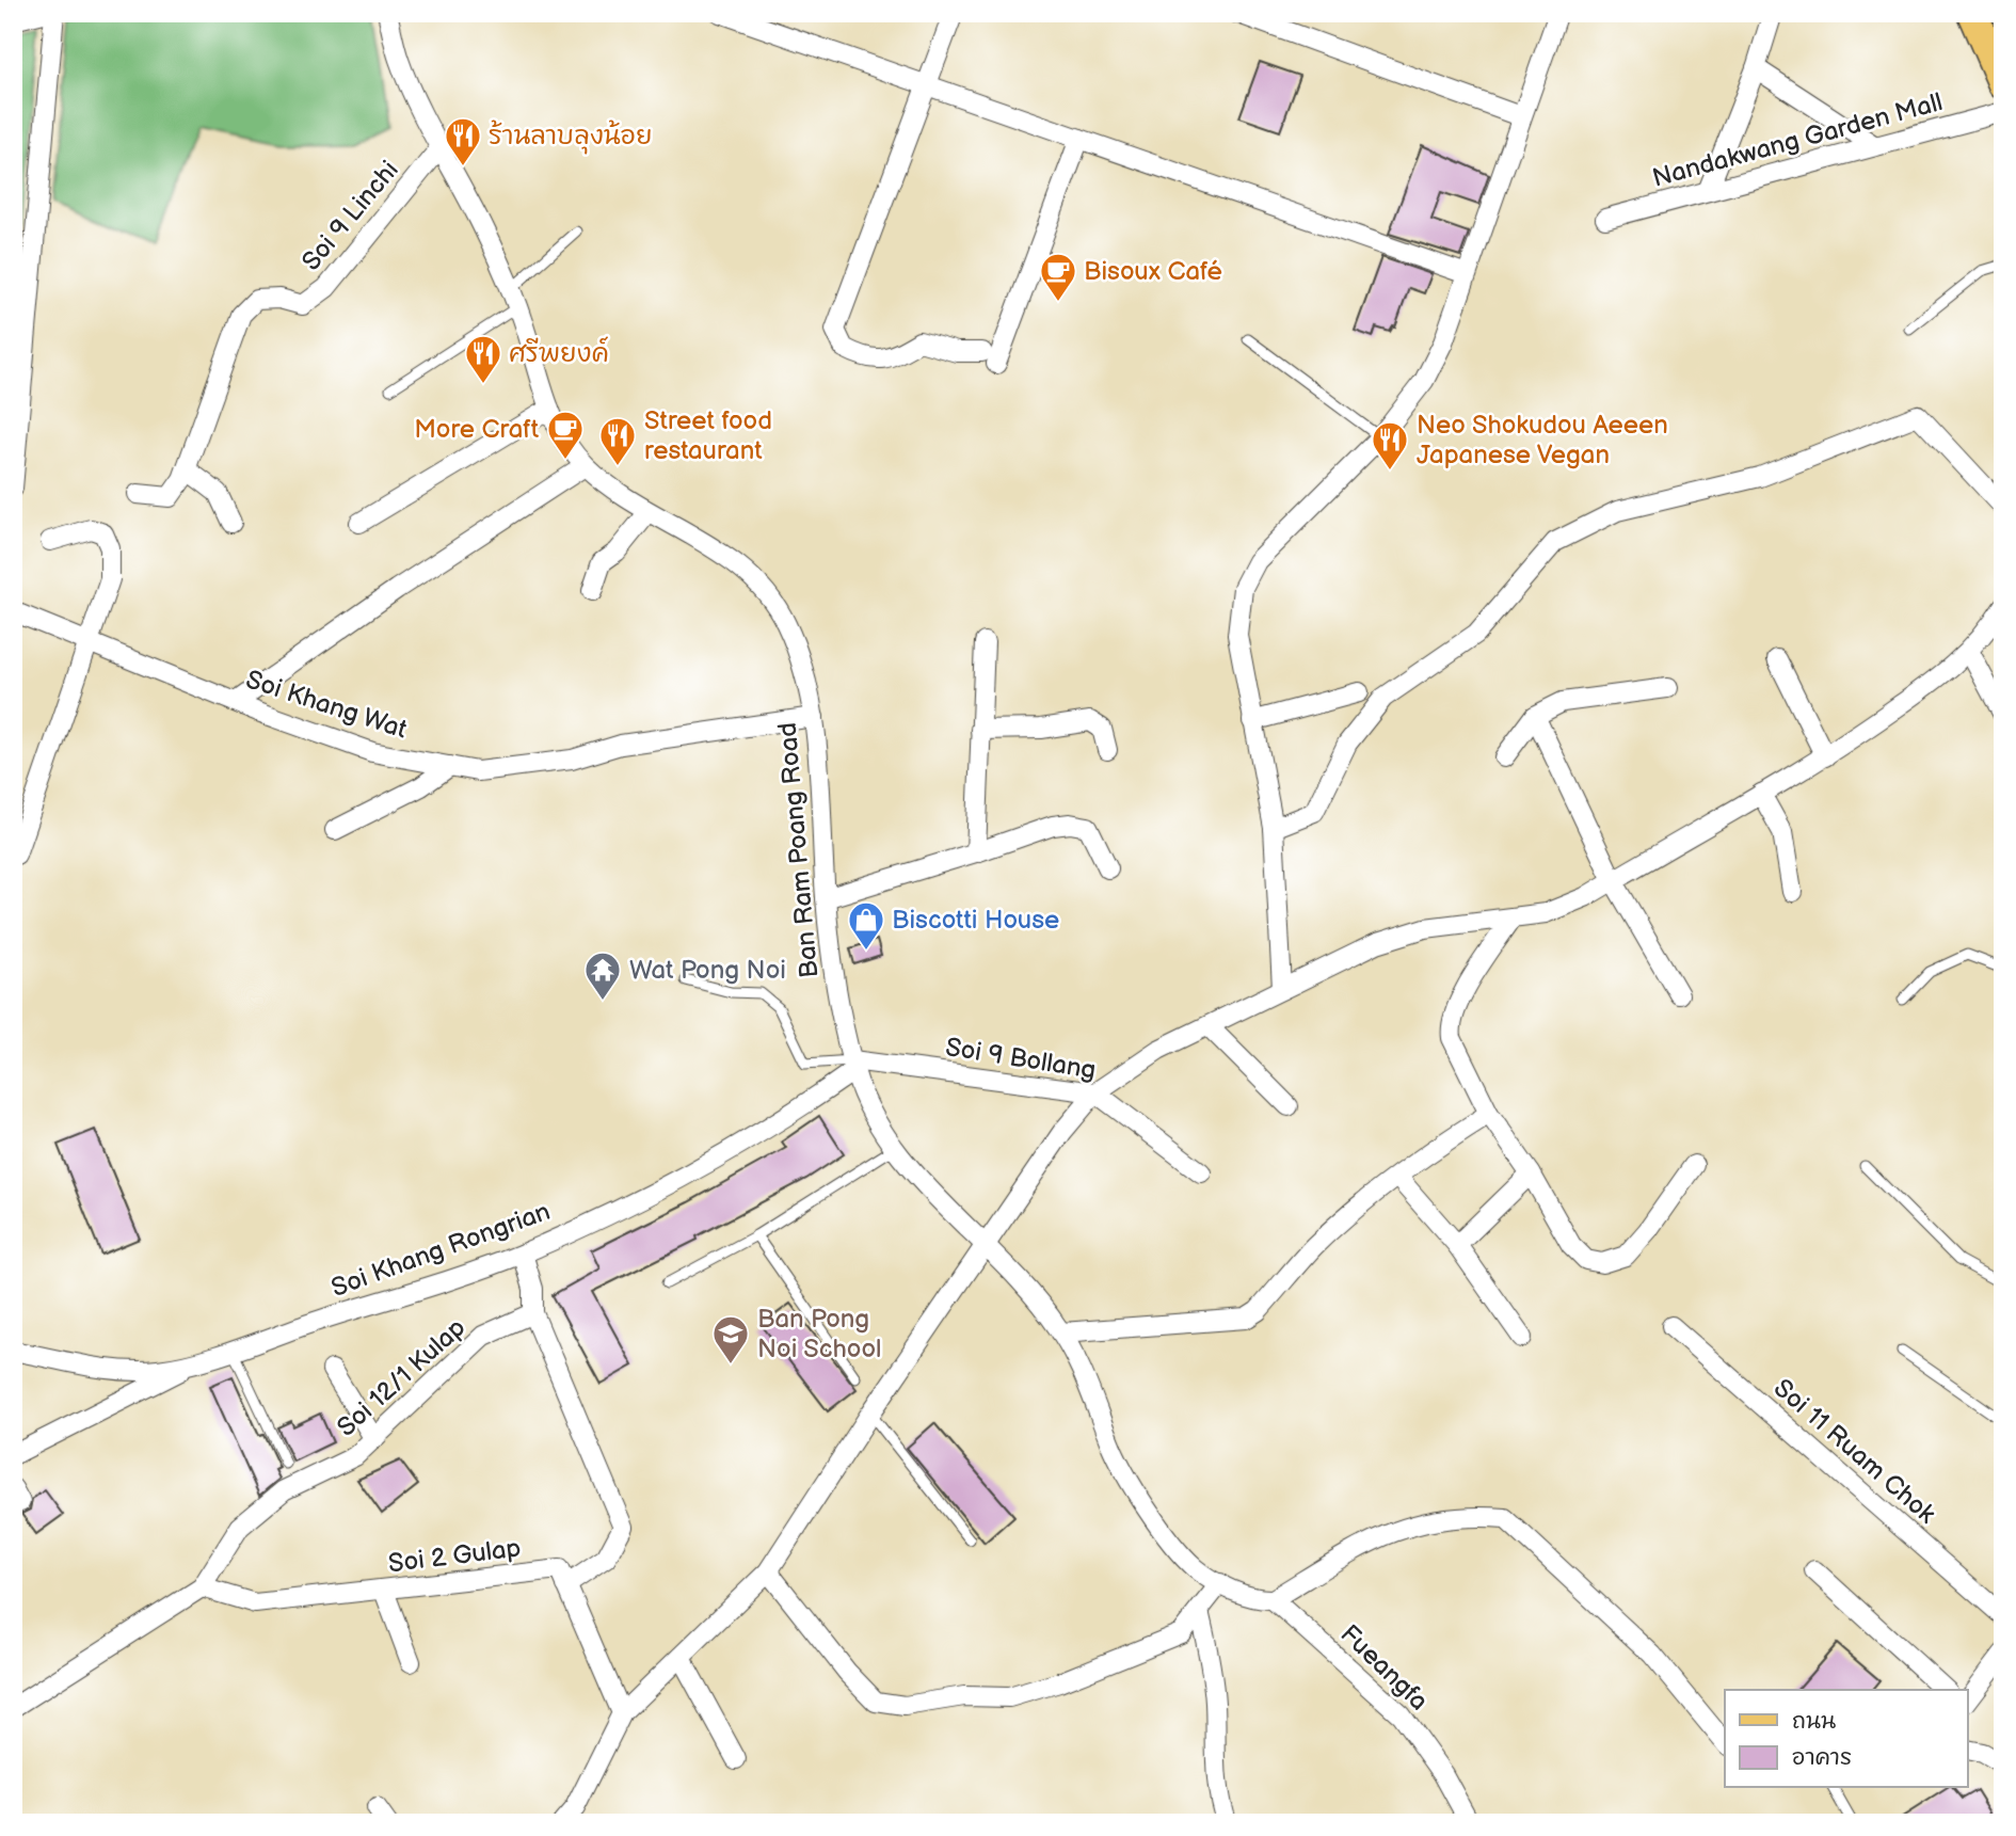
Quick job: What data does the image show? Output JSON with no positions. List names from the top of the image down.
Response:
{
  "streets": {
    "street": [
      "Nandakwang Garden Mall",
      "Soi 9 Linchi",
      "Soi Khang Wat",
      "Ban Ram Poang Road",
      "Soi 9 Bollang",
      "Soi Khang Rongrian",
      "Soi 12/1 Kulap",
      "Soi 11 Ruam Chok",
      "Soi 2 Gulap",
      "Fueangfa"
    ]
  },
  "crossings": [
    ["Soi 9 Linchi", "Ban Ram Poang Road"],
    ["Soi Khang Wat", "Ban Ram Poang Road"],
    ["Ban Ram Poang Road", "Soi 9 Bollang"],
    ["Ban Ram Poang Road", "Soi Khang Rongrian"],
    ["Ban Ram Poang Road", "Fueangfa"],
    ["Soi 9 Bollang", "Soi Khang Rongrian"],
    ["Soi 12/1 Kulap", "Soi 2 Gulap"]
  ],
  "places": {
    "restaurant": [
      "ร้านลาบลุงน้อย",
      "ศรีพยงค์",
      "Street food restaurant",
      "Neo Shokudou Aeeen Japanese Vegan"
    ],
    "cafe": ["Bisoux Café", "More Craft"],
    "shop": ["Biscotti House"],
    "temple": ["Wat Pong Noi"],
    "school or university": ["Ban Pong Noi School"]
  },
  "legend": ["ถนน", "อาคาร"]
}
